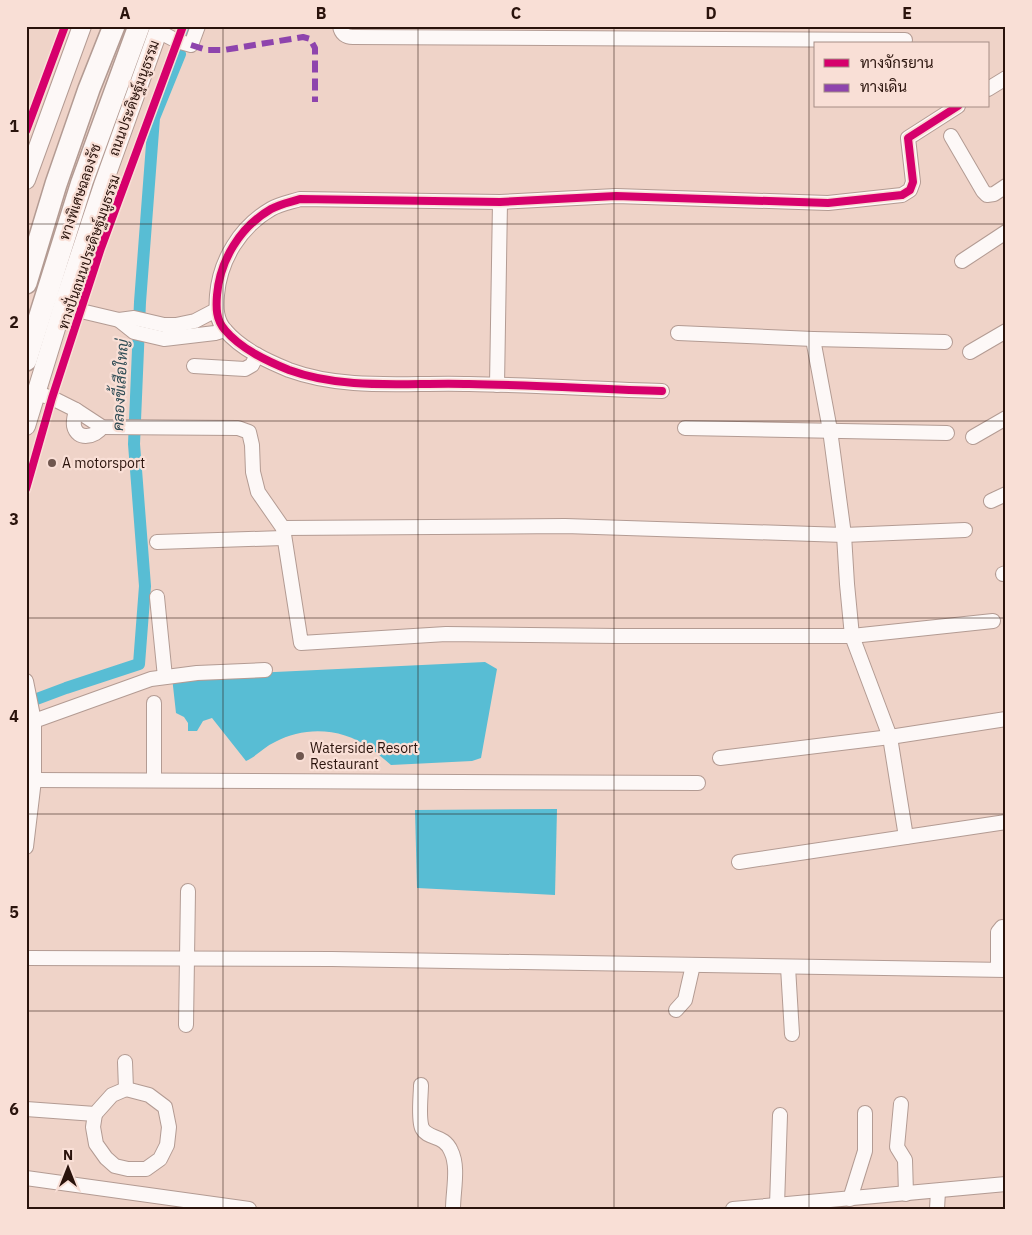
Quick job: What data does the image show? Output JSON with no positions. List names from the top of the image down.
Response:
{
  "streets": {
    "highway": ["ทางพิเศษฉลองรัช"],
    "main road": ["ถนนประดิษฐ์มนูธรรม"],
    "cycle path": ["ทางปั่นถนนประดิษฐ์มนูธรรม"]
  },
  "crossings": [
    ["ถนนประดิษฐ์มนูธรรม", "ทางพิเศษฉลองรัช"]
  ],
  "water": ["คลองขี้เสือใหญ่"],
  "places": ["A motorsport", "Waterside Resort Restaurant"],
  "legend": ["ทางจักรยาน", "ทางเดิน"],
  "north": "top",
  "grid": {
    "columns": [
      "A",
      "B",
      "C",
      "D",
      "E"
    ],
    "rows": [
      "1",
      "2",
      "3",
      "4",
      "5",
      "6"
    ]
  }
}
